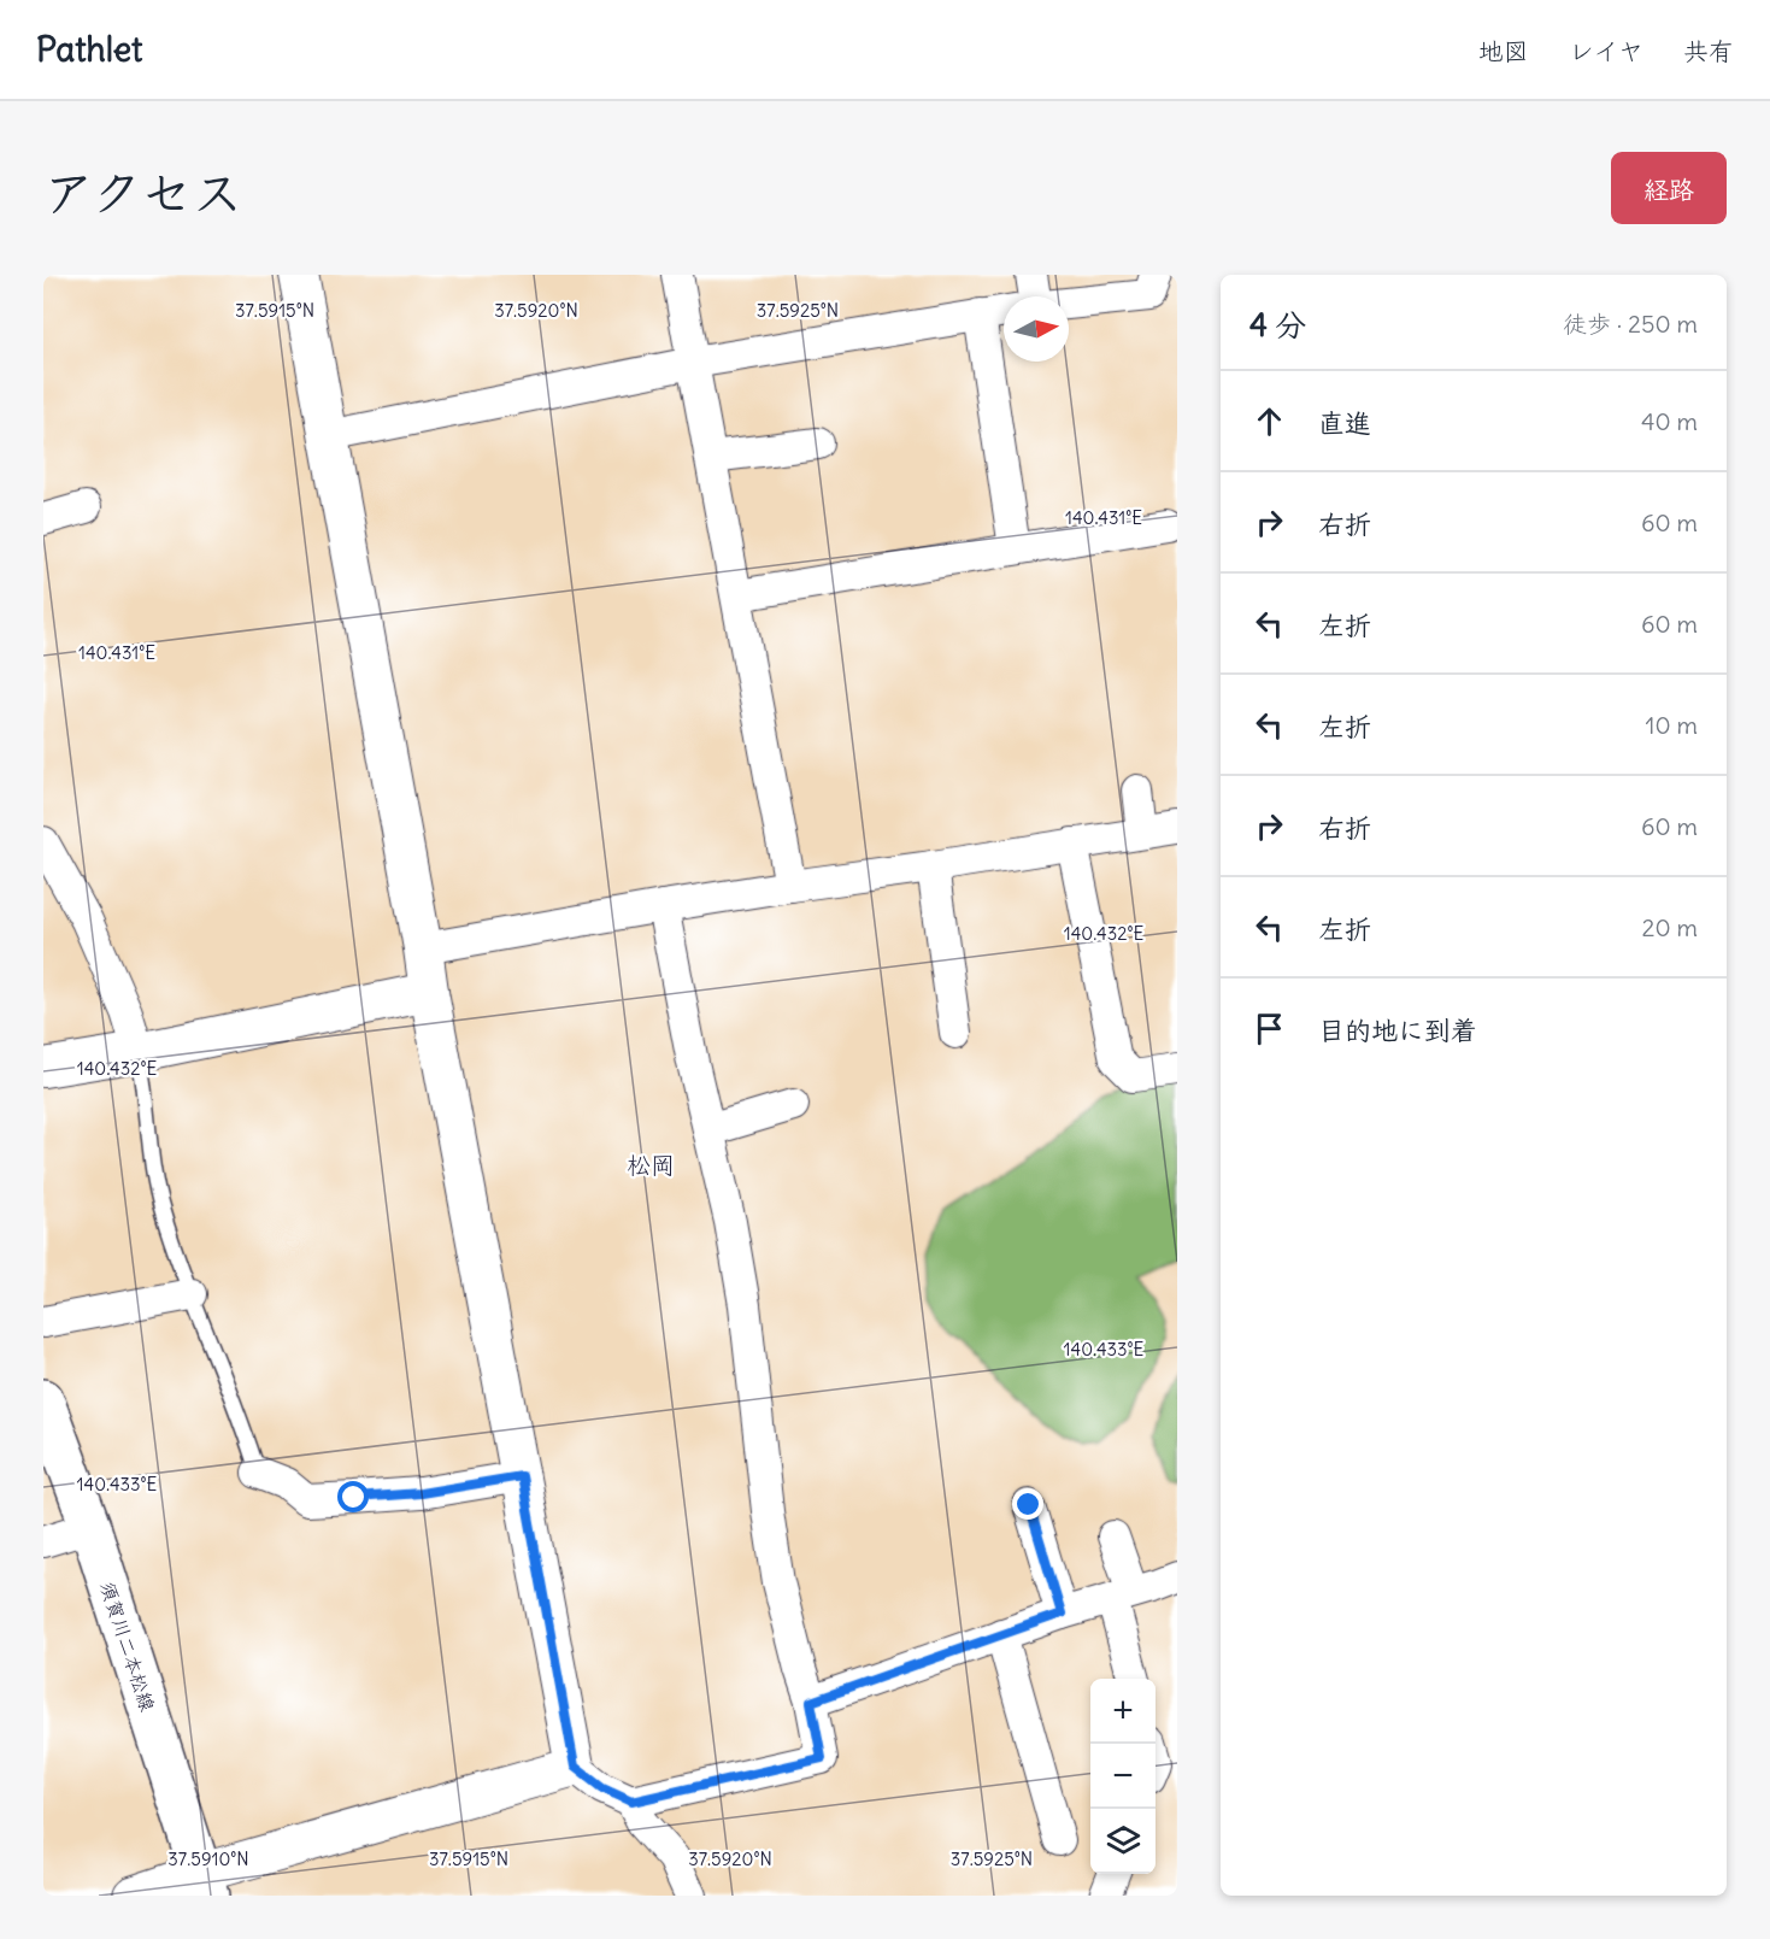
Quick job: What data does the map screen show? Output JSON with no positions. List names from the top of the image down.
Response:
{
  "streets": {
    "main road": ["須賀川二本松線"]
  },
  "districts": ["松岡"],
  "north": "right",
  "page": {
    "header": "Pathlet",
    "nav": ["地図", "レイヤ", "共有"],
    "title": "アクセス",
    "buttons": "経路",
    "heading": ["4 分", "徒歩 · 250 m"],
    "list": [
      ["直進", "40 m"],
      ["右折", "60 m"],
      ["左折", "60 m"],
      ["左折", "10 m"],
      ["右折", "60 m"],
      ["左折", "20 m"],
      "目的地に到着"
    ],
    "map_buttons": ["+", "−"]
  },
  "coordinates": [
    "37.5915°N",
    "37.5920°N",
    "37.5925°N",
    "140.431°E",
    "140.432°E",
    "140.433°E",
    "37.5910°N"
  ]
}
